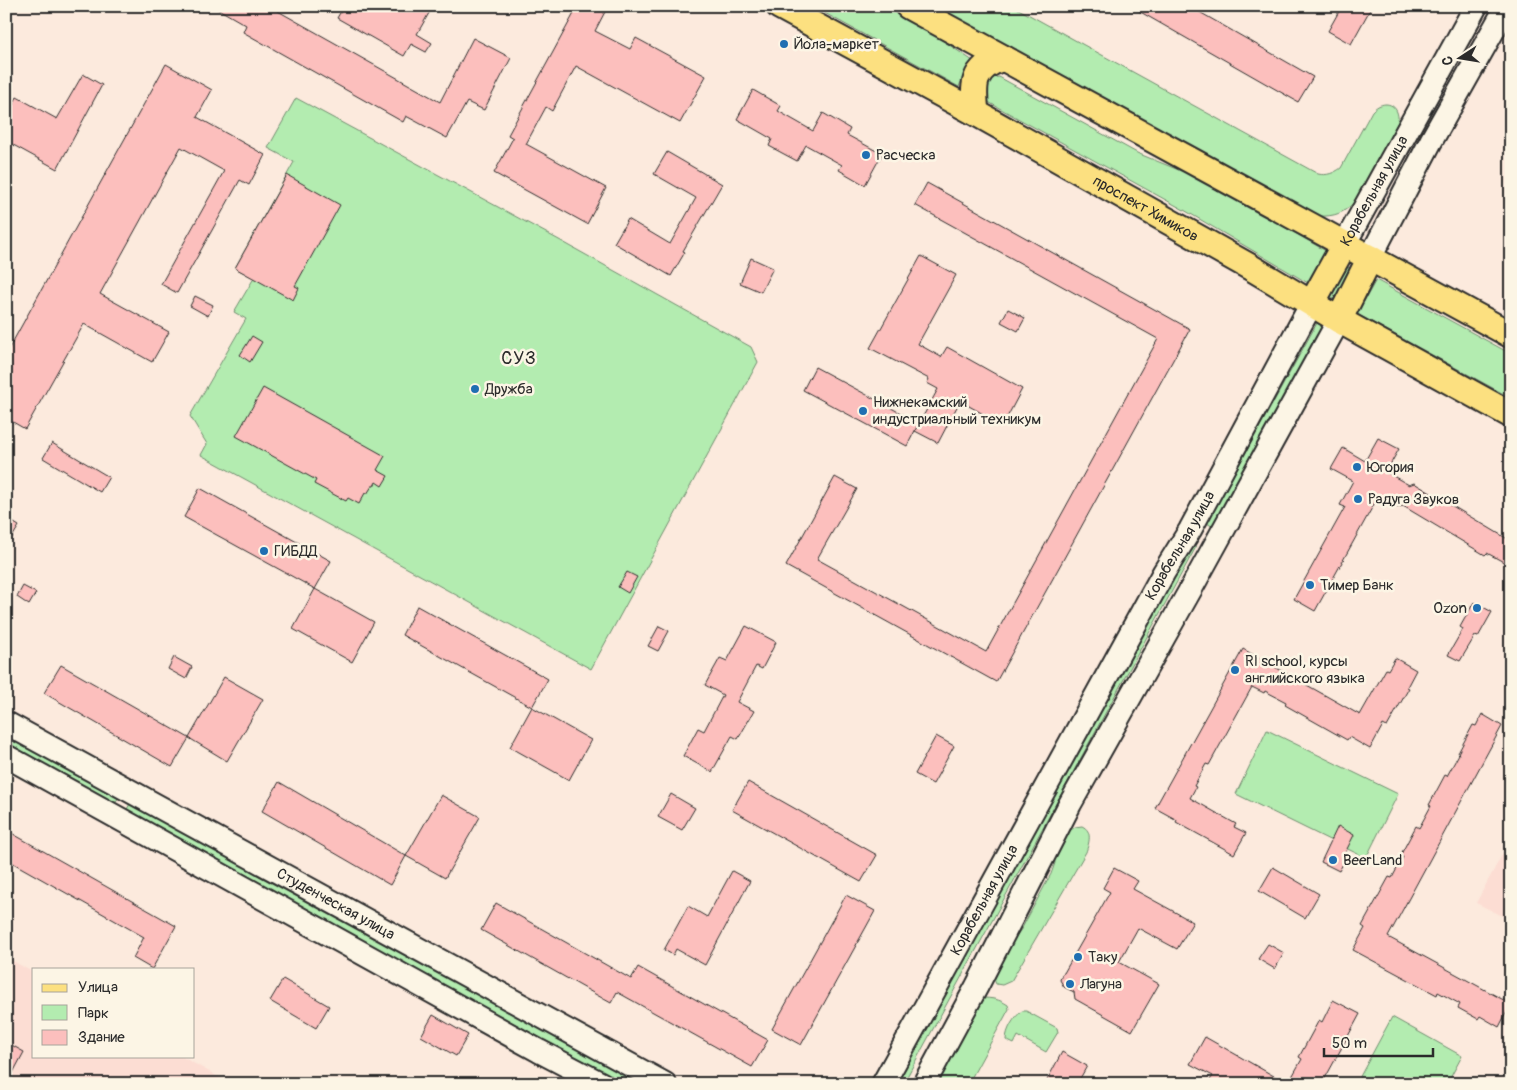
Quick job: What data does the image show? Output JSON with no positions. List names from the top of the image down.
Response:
{
  "streets": {
    "main road": ["Корабельная улица", "проспект Химиков", "Студенческая улица"]
  },
  "crossings": [
    ["Корабельная улица", "проспект Химиков"]
  ],
  "districts": ["СУЗ"],
  "places": [
    "Йола-маркет",
    "Расческа",
    "Дружба",
    "Нижнекамский индустриальный техникум",
    "Югория",
    "Радуга Звуков",
    "ГИБДД",
    "Тимер Банк",
    "Ozon",
    "RI school, курсы английского языка",
    "BeerLand",
    "Таку",
    "Лагуна"
  ],
  "legend": ["Улица", "Парк", "Здание"],
  "scale_bar": "50 m",
  "north": "left"
}
